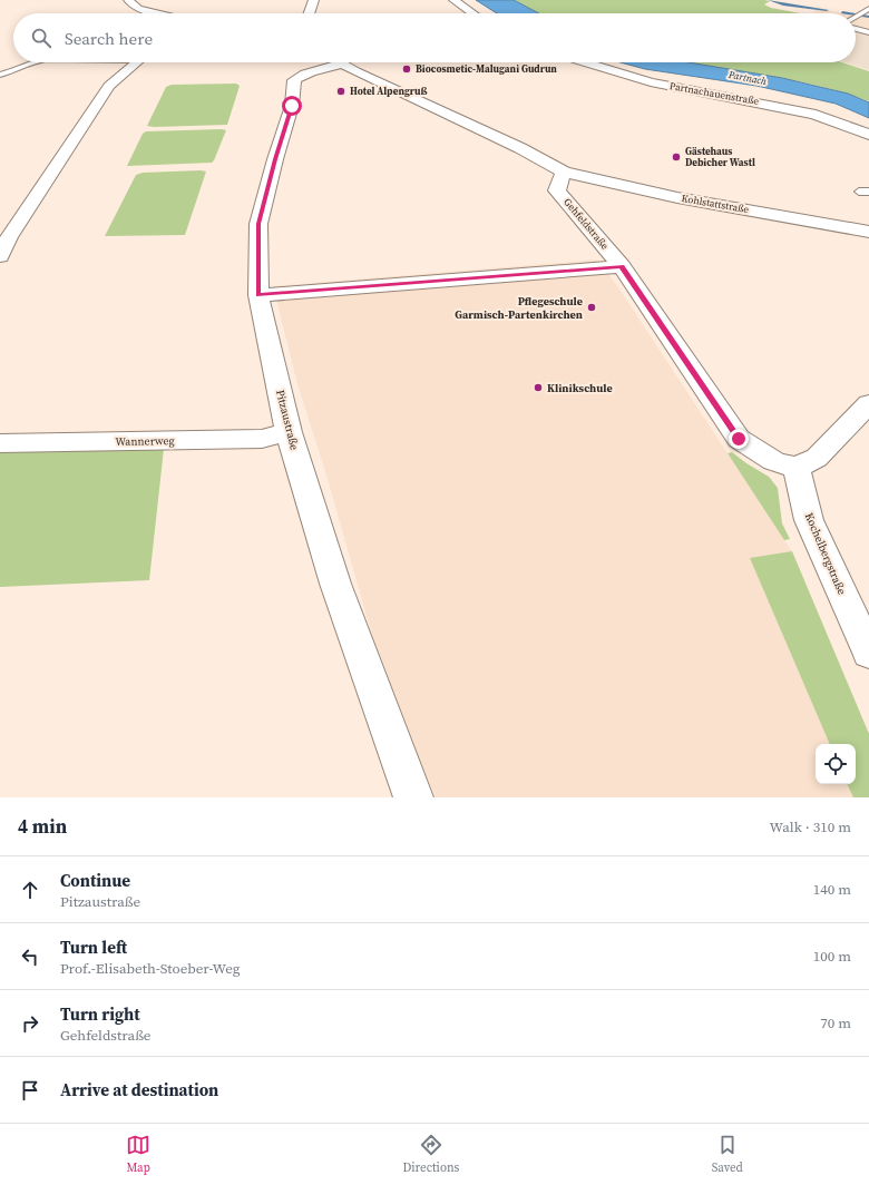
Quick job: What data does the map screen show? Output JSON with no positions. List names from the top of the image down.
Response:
{
  "streets": {
    "street": [
      "Partnachauenstraße",
      "Kohlstattstraße",
      "Gehfeldstraße",
      "Pitzaustraße",
      "Wannerweg",
      "Kochelbergstraße"
    ]
  },
  "crossings": [
    ["Kohlstattstraße", "Gehfeldstraße"],
    ["Gehfeldstraße", "Kochelbergstraße"],
    ["Pitzaustraße", "Wannerweg"]
  ],
  "water": ["Partnach"],
  "places": [
    "Biocosmetic-Malugani Gudrun",
    "Hotel Alpengruß",
    "Gästehaus Debicher Wastl",
    "Pflegeschule Garmisch-Partenkirchen",
    "Klinikschule"
  ],
  "page": {
    "search": "Search here",
    "heading": ["4 min", "Walk · 310 m"],
    "list": [
      ["Continue", "Pitzaustraße", "140 m"],
      ["Turn left", "Prof.-Elisabeth-Stoeber-Weg", "100 m"],
      ["Turn right", "Gehfeldstraße", "70 m"],
      "Arrive at destination"
    ],
    "nav": ["Map", "Directions", "Saved"]
  }
}
